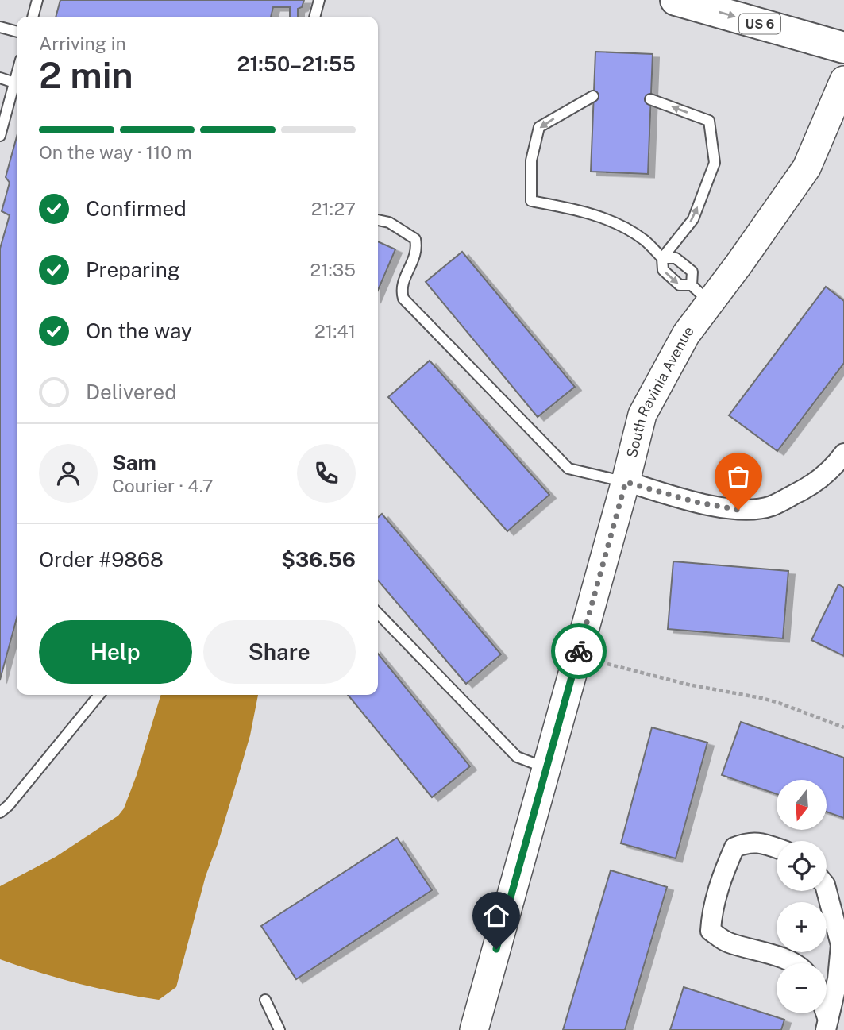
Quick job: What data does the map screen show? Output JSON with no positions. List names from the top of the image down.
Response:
{
  "streets": {
    "main road": ["US 6"],
    "street": ["South Ravinia Avenue"]
  },
  "north": "bottom",
  "page": {
    "heading": ["2 min", "Arriving in", "21:50–21:55"],
    "panel": [
      "Sam",
      "Courier · 4.7",
      "Order #9868",
      "$36.56"
    ],
    "bar": "On the way · 110 m",
    "list": [
      ["Confirmed", "21:27"],
      ["Preparing", "21:35"],
      ["On the way", "21:41"],
      "Delivered"
    ],
    "buttons": ["Help", "Share"],
    "map_buttons": ["+", "−"]
  }
}
